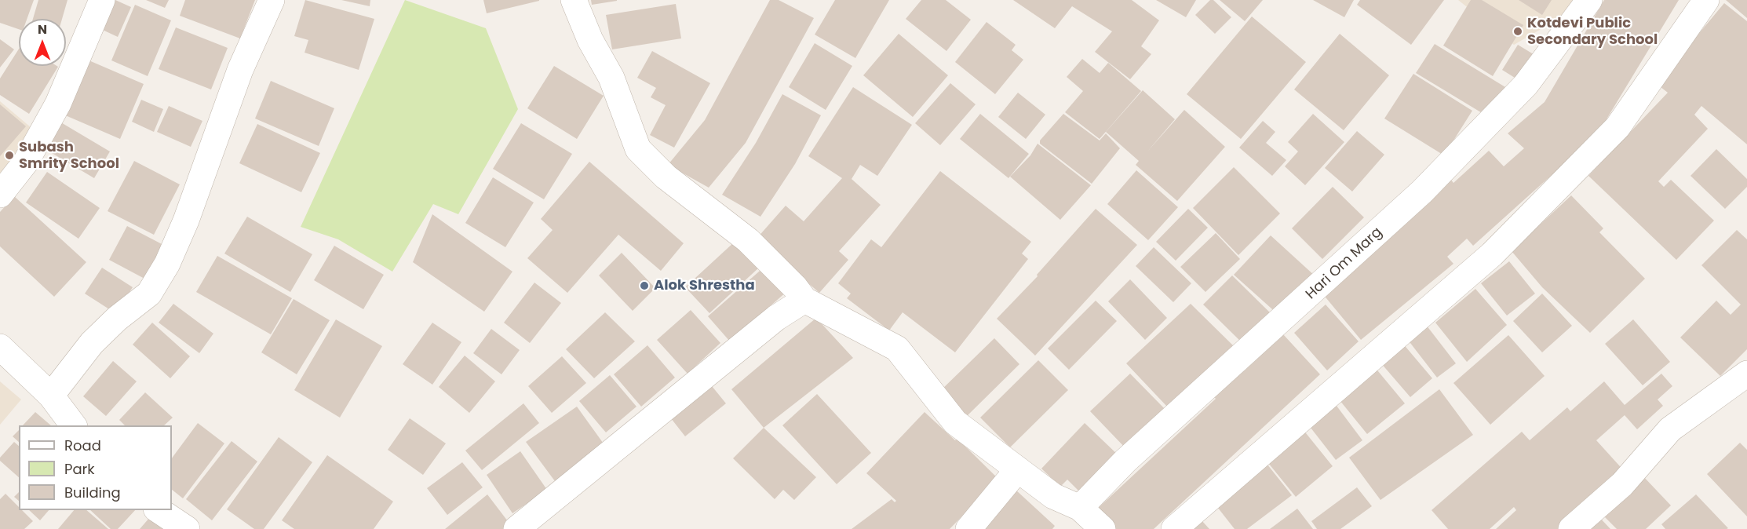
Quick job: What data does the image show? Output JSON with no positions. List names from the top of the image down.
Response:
{
  "streets": {
    "street": ["Hari Om Marg"]
  },
  "places": ["Kotdevi Public Secondary School", "Subash Smrity School", "Alok Shrestha"],
  "legend": ["Road", "Park", "Building"],
  "north": "top"
}
